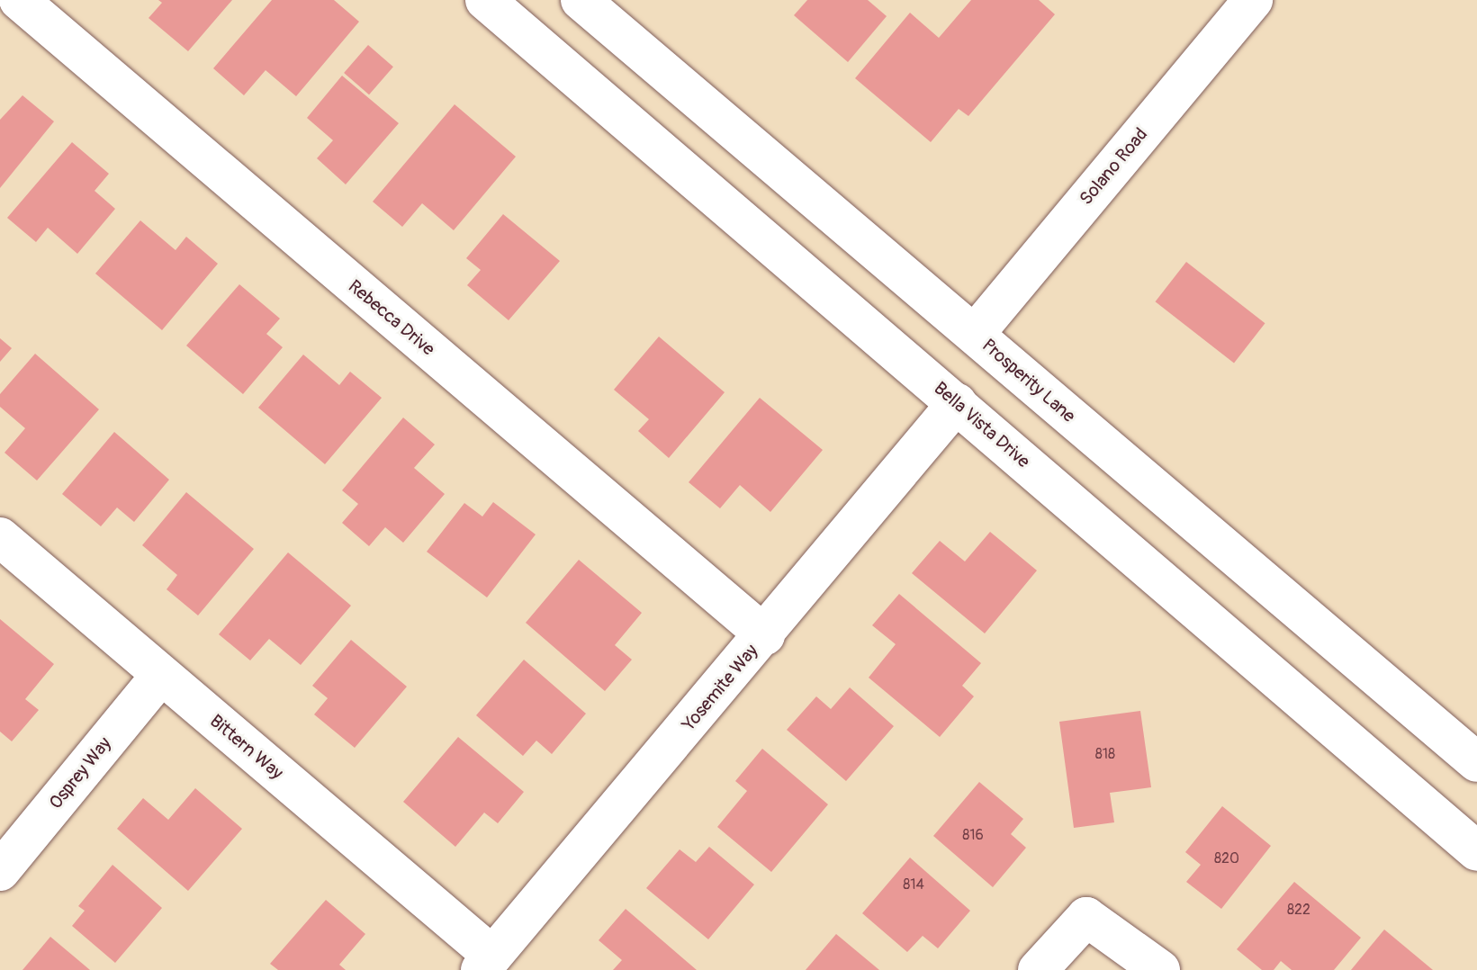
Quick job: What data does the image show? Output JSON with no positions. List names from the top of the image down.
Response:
{
  "streets": {
    "street": [
      "Solano Road",
      "Rebecca Drive",
      "Prosperity Lane",
      "Bella Vista Drive",
      "Yosemite Way",
      "Bittern Way",
      "Osprey Way"
    ]
  },
  "crossings": [
    ["Solano Road", "Prosperity Lane"],
    ["Rebecca Drive", "Yosemite Way"],
    ["Bella Vista Drive", "Yosemite Way"],
    ["Yosemite Way", "Bittern Way"],
    ["Bittern Way", "Osprey Way"]
  ],
  "house_numbers": [
    "818",
    "816",
    "820",
    "814",
    "822"
  ]
}
